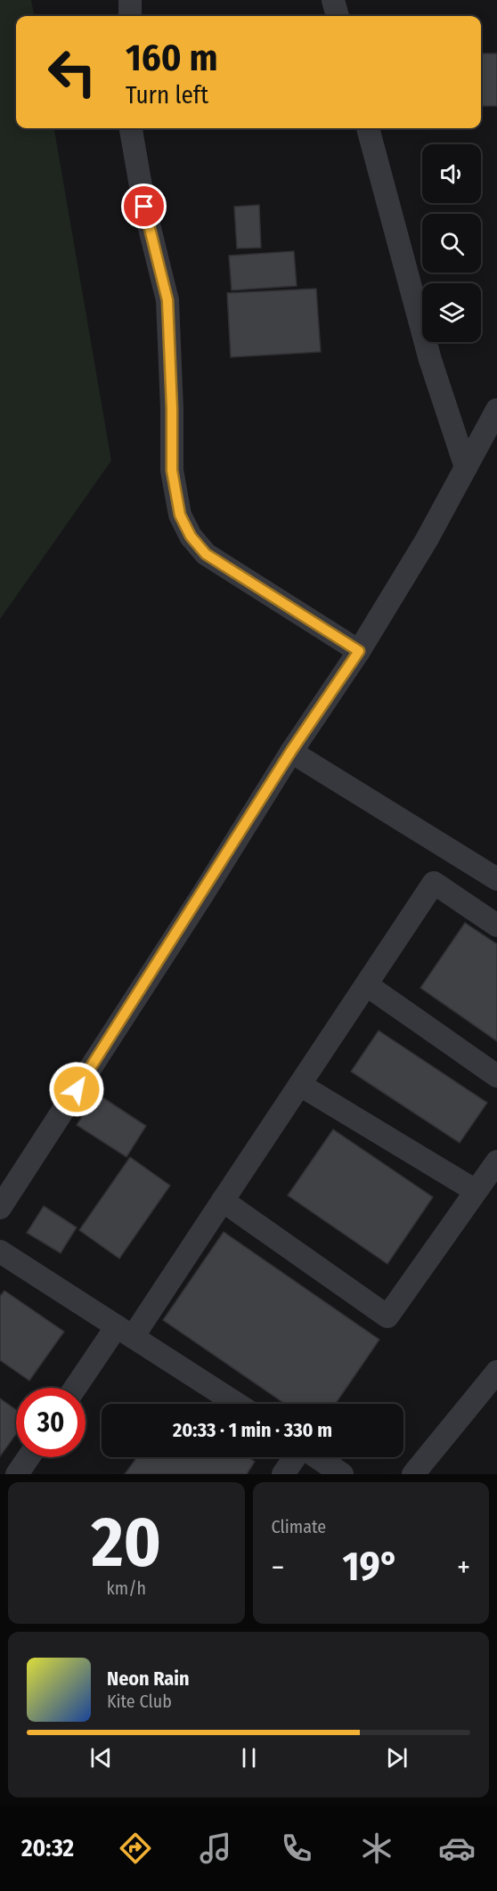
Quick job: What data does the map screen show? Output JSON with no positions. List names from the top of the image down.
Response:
{
  "page": {
    "turn": ["160 m", "Turn left"],
    "limit": "30",
    "trip": "20:33 · 1 min · 330 m",
    "tile": [
      ["20", "km/h"],
      "Climate"
    ],
    "heat": ["−", "19°", "+"],
    "song": ["Neon Rain", "Kite Club"],
    "tabs": "20:32"
  }
}
